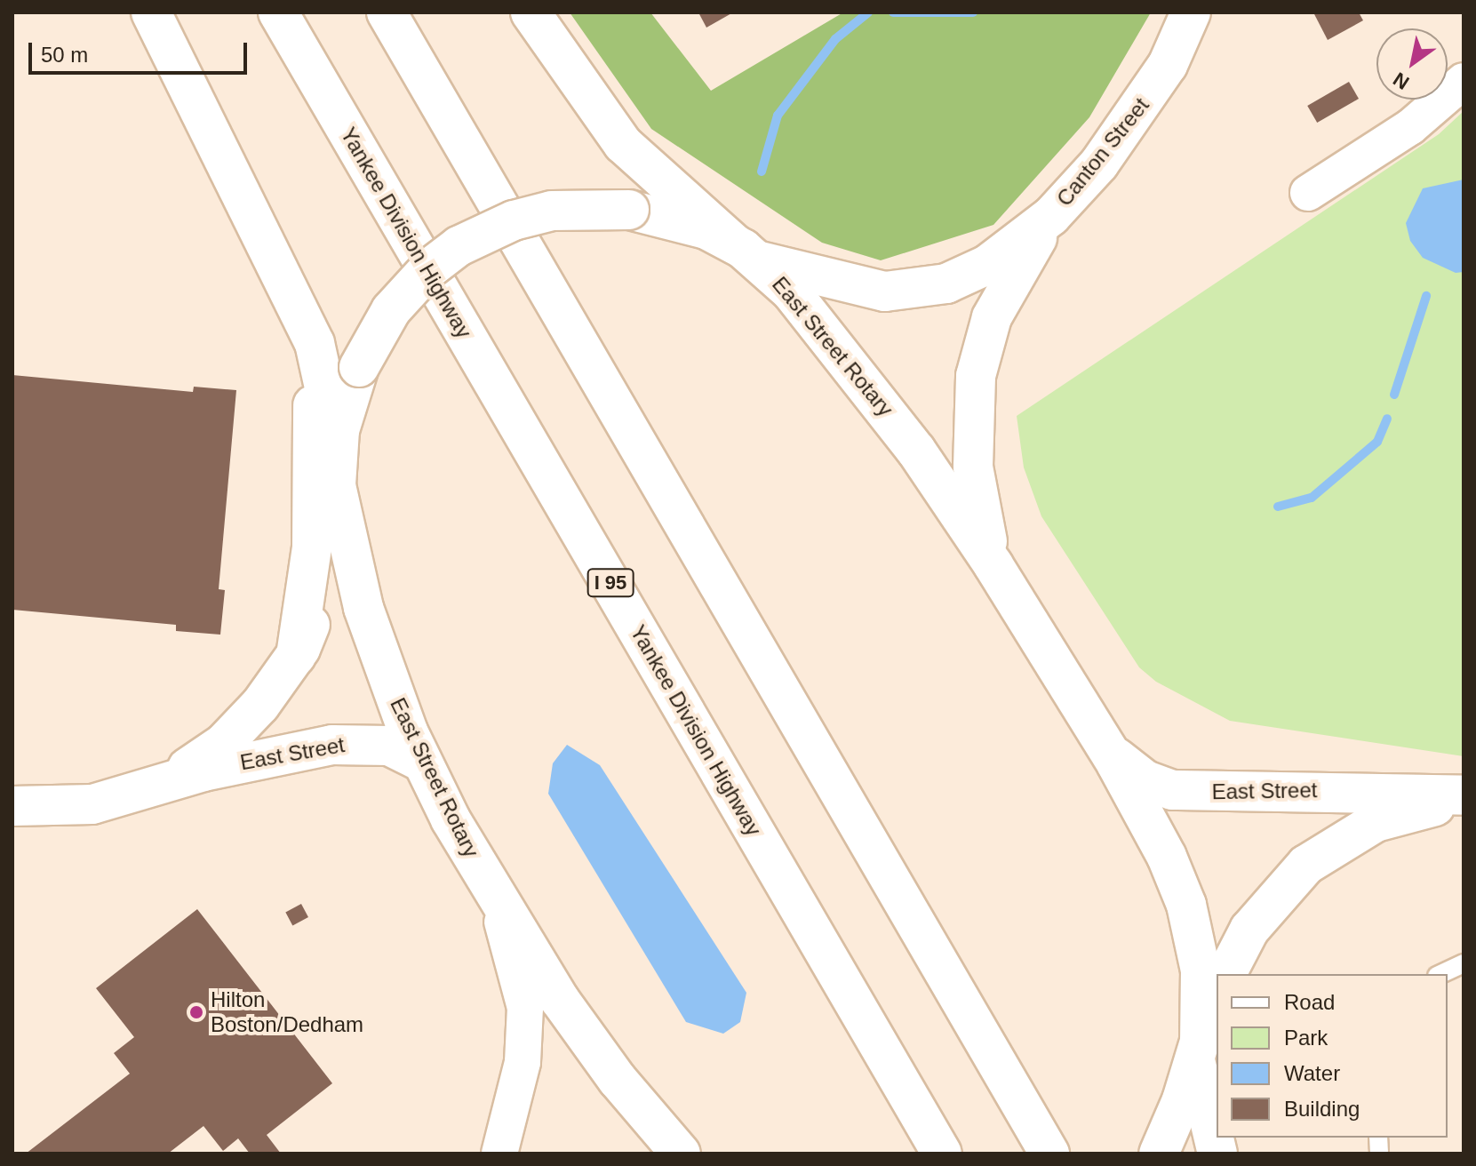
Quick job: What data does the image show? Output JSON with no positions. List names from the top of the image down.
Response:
{
  "streets": {
    "main road": [
      "Canton Street",
      "Yankee Division Highway",
      "East Street Rotary",
      "I 95",
      "East Street"
    ]
  },
  "crossings": [
    ["Canton Street", "East Street Rotary"],
    ["East Street Rotary", "East Street"]
  ],
  "places": ["Hilton Boston/Dedham"],
  "legend": [
    "Road",
    "Park",
    "Water",
    "Building"
  ],
  "scale_bar": "50 m",
  "north": "bottom left"
}
